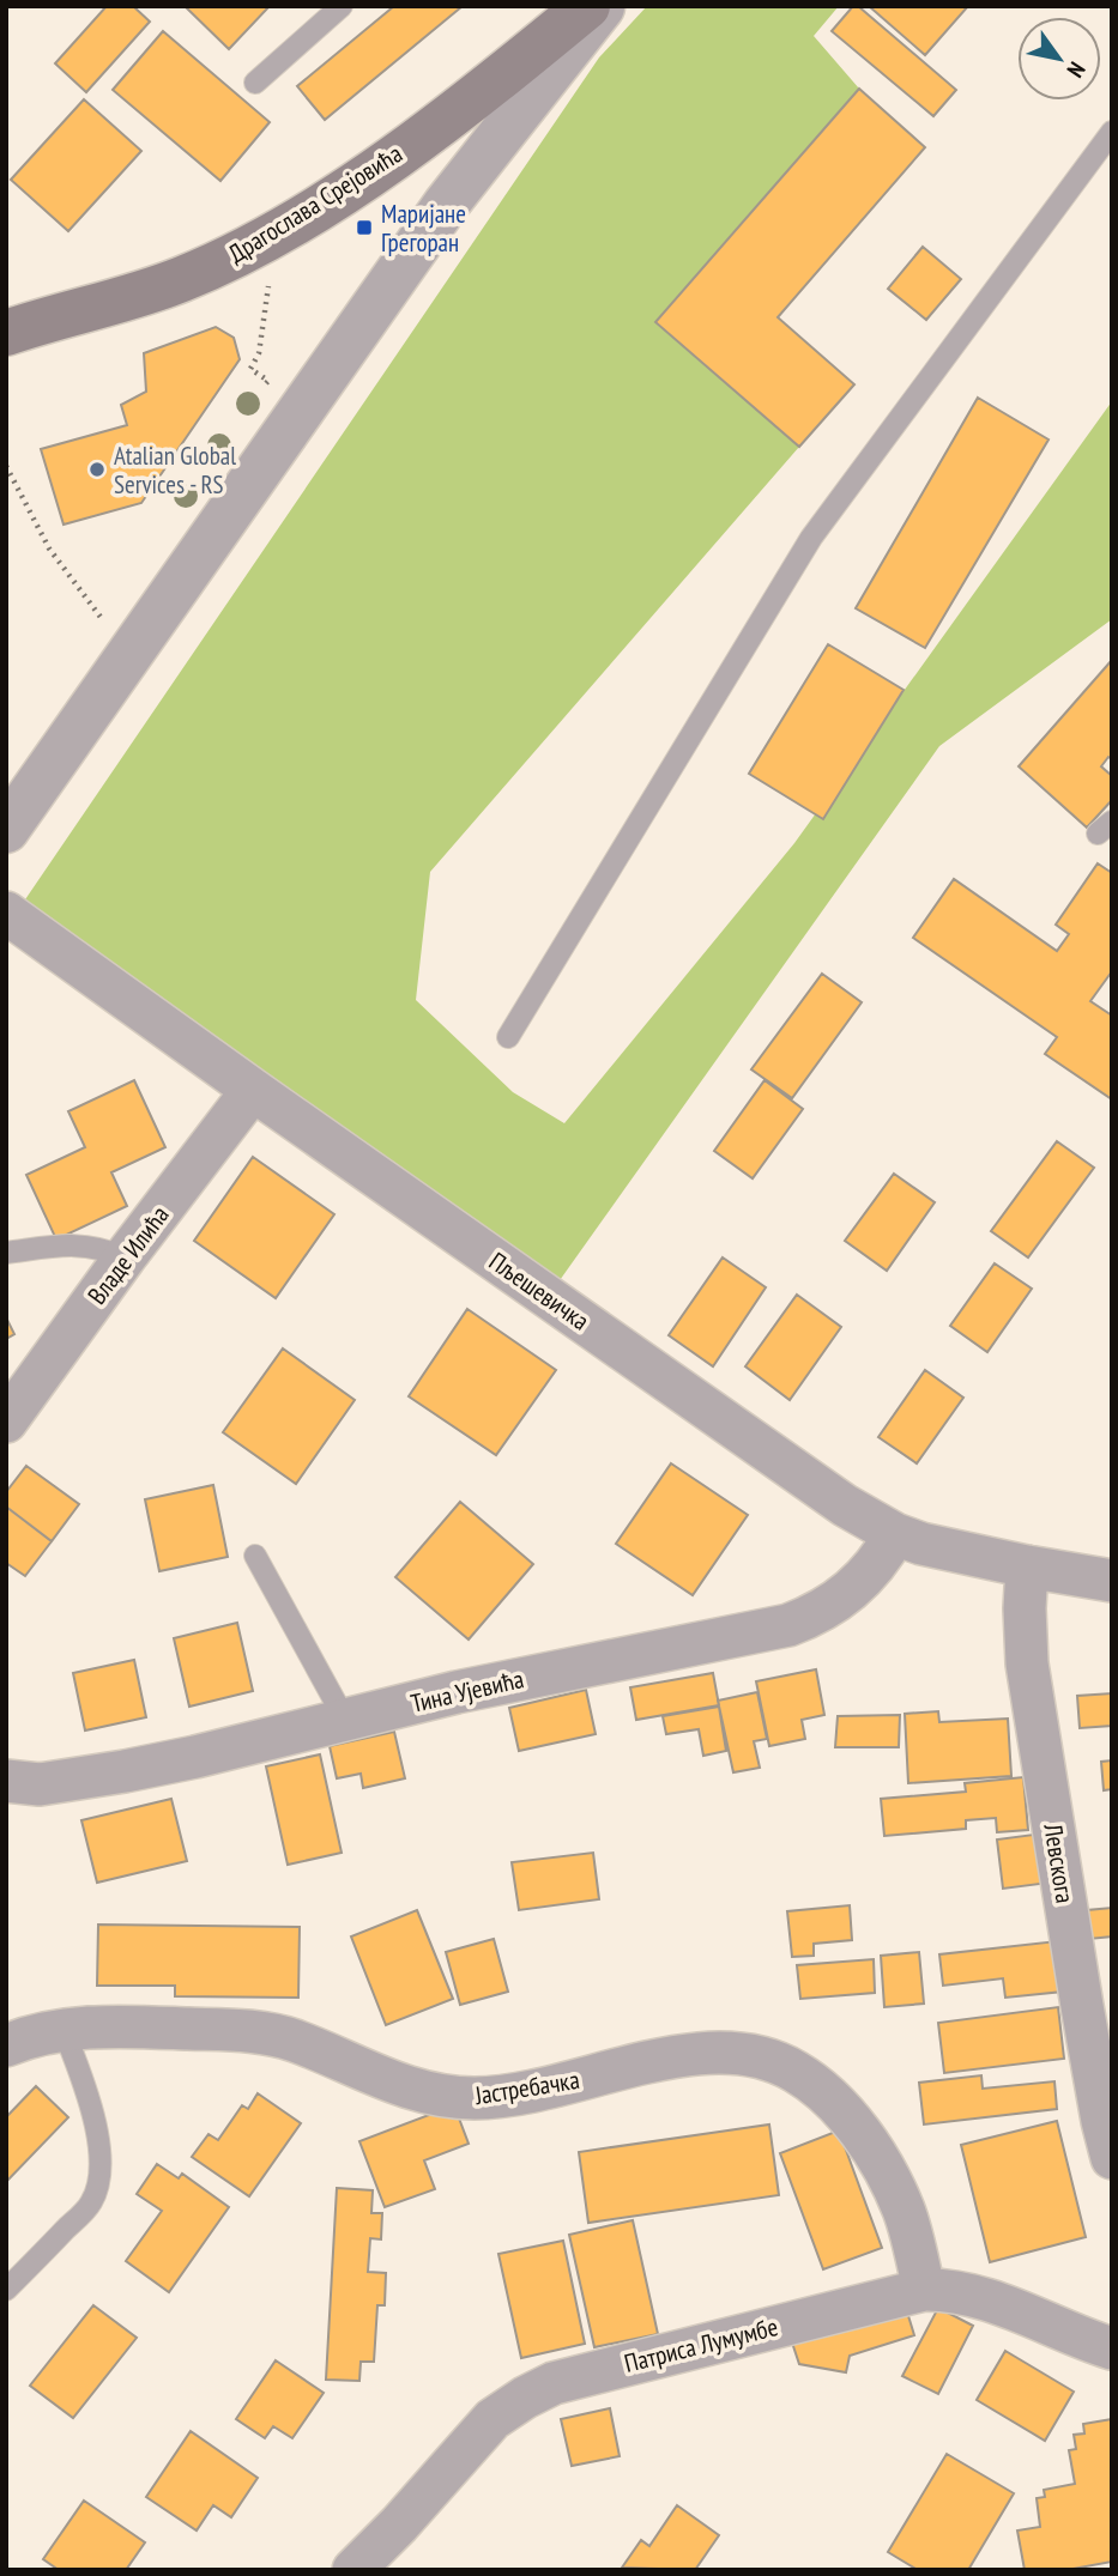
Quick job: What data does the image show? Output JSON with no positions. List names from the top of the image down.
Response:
{
  "streets": {
    "main road": ["Драгослава Срејовића"],
    "street": [
      "Владе Илића",
      "Пљешевичка",
      "Тина Ујевића",
      "Левскога",
      "Јастребачка",
      "Патриса Лумумбе"
    ]
  },
  "crossings": [
    ["Владе Илића", "Пљешевичка"],
    ["Пљешевичка", "Тина Ујевића"],
    ["Пљешевичка", "Левскога"],
    ["Јастребачка", "Патриса Лумумбе"]
  ],
  "places": {
    "transit": ["Маријане Грегоран"],
    "other": ["Atalian Global Services - RS"]
  },
  "north": "bottom right"
}
